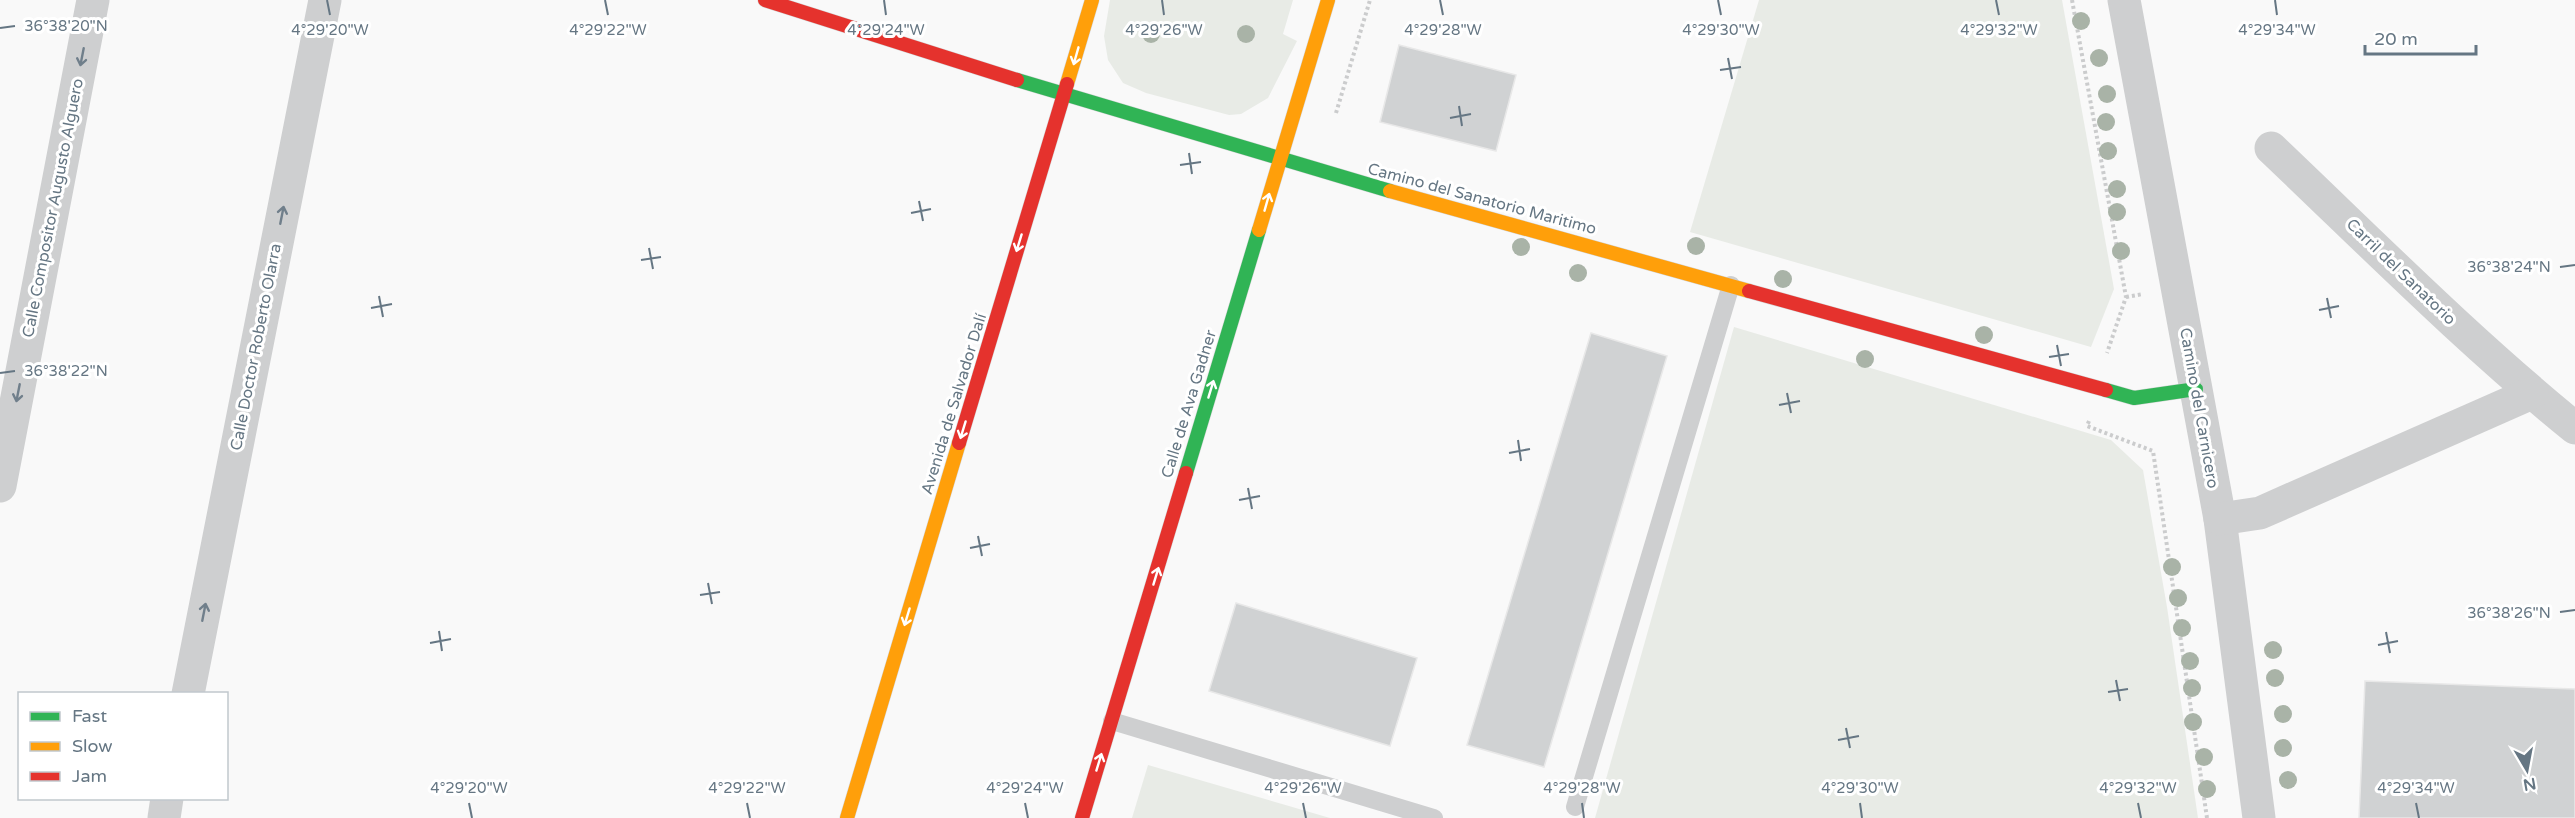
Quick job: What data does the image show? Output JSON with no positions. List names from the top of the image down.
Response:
{
  "streets": {
    "street": [
      "Camino del Sanatorio Maritimo",
      "Calle Compositor Augusto Alguero",
      "Carril del Sanatorio",
      "Calle Doctor Roberto Olarra",
      "Avenida de Salvador Dalí",
      "Calle de Ava Gadner",
      "Camino del Carnicero"
    ]
  },
  "crossings": [
    ["Camino del Sanatorio Maritimo", "Avenida de Salvador Dalí"],
    ["Camino del Sanatorio Maritimo", "Calle de Ava Gadner"],
    ["Camino del Sanatorio Maritimo", "Camino del Carnicero"]
  ],
  "one_way": [
    "Calle Compositor Augusto Alguero",
    "Calle Doctor Roberto Olarra",
    "Avenida de Salvador Dalí",
    "Calle de Ava Gadner"
  ],
  "legend": ["Fast", "Slow", "Jam"],
  "scale_bar": "20 m",
  "north": "bottom",
  "coordinates": [
    "36°38'20\"N",
    "4°29'30\"W",
    "4°29'20\"W",
    "4°29'22\"W",
    "4°29'24\"W",
    "4°29'26\"W",
    "4°29'28\"W",
    "4°29'32\"W",
    "4°29'34\"W",
    "36°38'24\"N",
    "36°38'22\"N",
    "36°38'26\"N"
  ]
}
